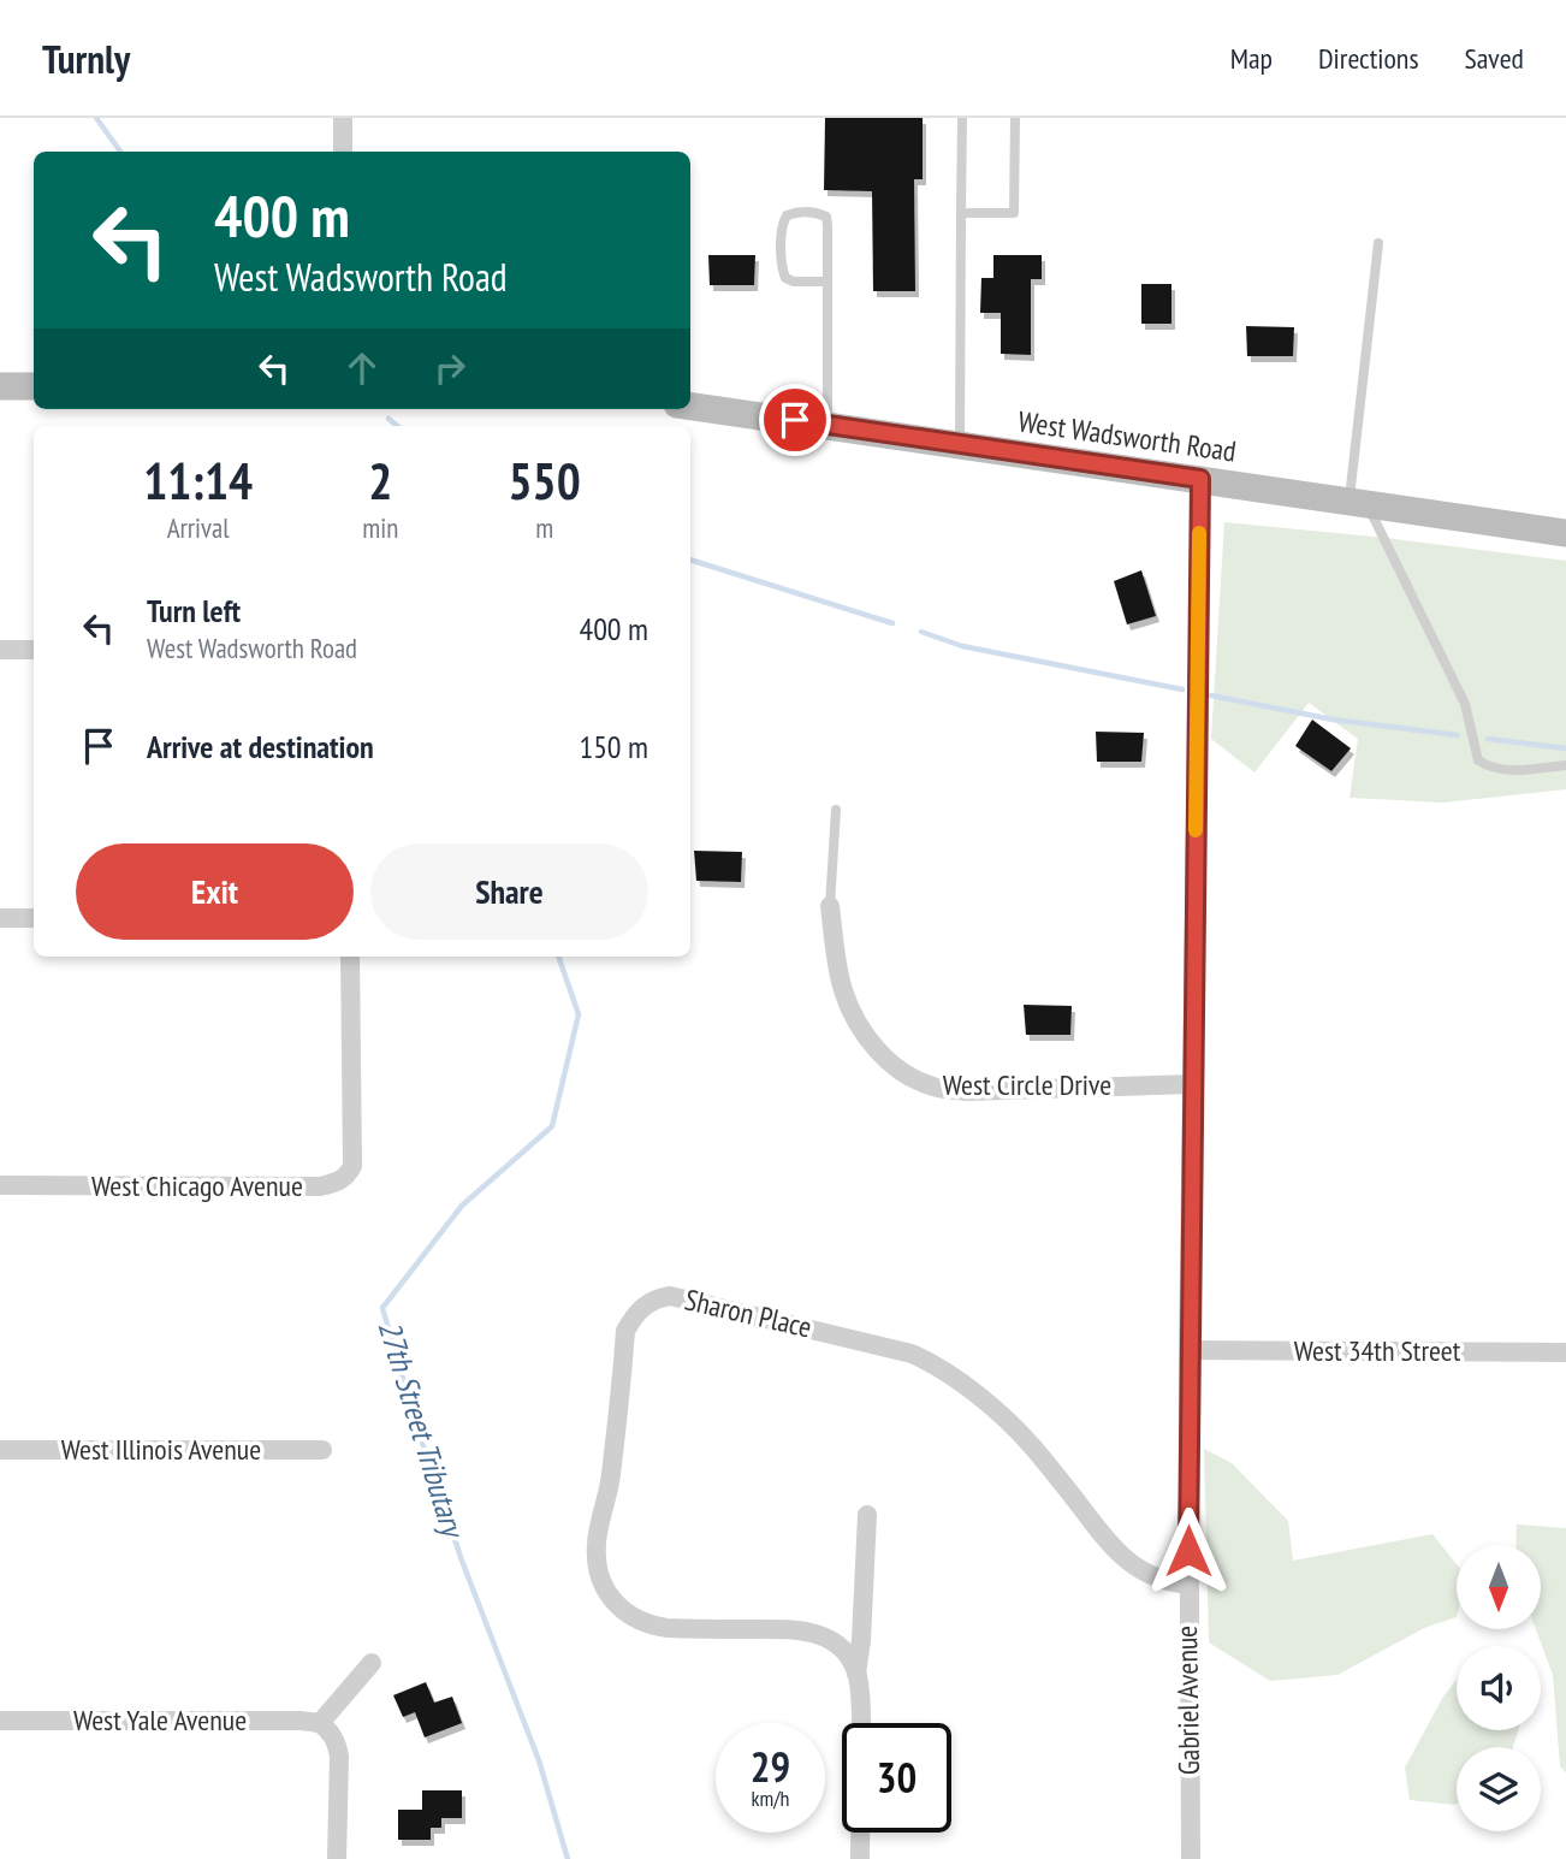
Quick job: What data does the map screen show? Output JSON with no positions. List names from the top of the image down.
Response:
{
  "streets": {
    "main road": ["West Wadsworth Road"],
    "street": [
      "West Circle Drive",
      "West Chicago Avenue",
      "Sharon Place",
      "West 34th Street",
      "West Illinois Avenue",
      "Gabriel Avenue",
      "West Yale Avenue"
    ]
  },
  "crossings": [
    ["West Wadsworth Road", "Gabriel Avenue"],
    ["West Circle Drive", "Gabriel Avenue"],
    ["Sharon Place", "Gabriel Avenue"],
    ["West 34th Street", "Gabriel Avenue"]
  ],
  "water": ["27th Street Tributary"],
  "north": "bottom",
  "page": {
    "header": "Turnly",
    "nav": ["Map", "Directions", "Saved"],
    "turn": ["400 m", "West Wadsworth Road"],
    "eta": [
      "11:14",
      "Arrival",
      "2",
      "min",
      "550",
      "m"
    ],
    "list": [
      {
        "name": "Turn left",
        "note": "West Wadsworth Road",
        "value": "400 m"
      },
      {
        "name": "Arrive at destination",
        "value": "150 m"
      }
    ],
    "buttons": ["Exit", "Share"],
    "speed": "29 km/h",
    "limit": "30"
  }
}
